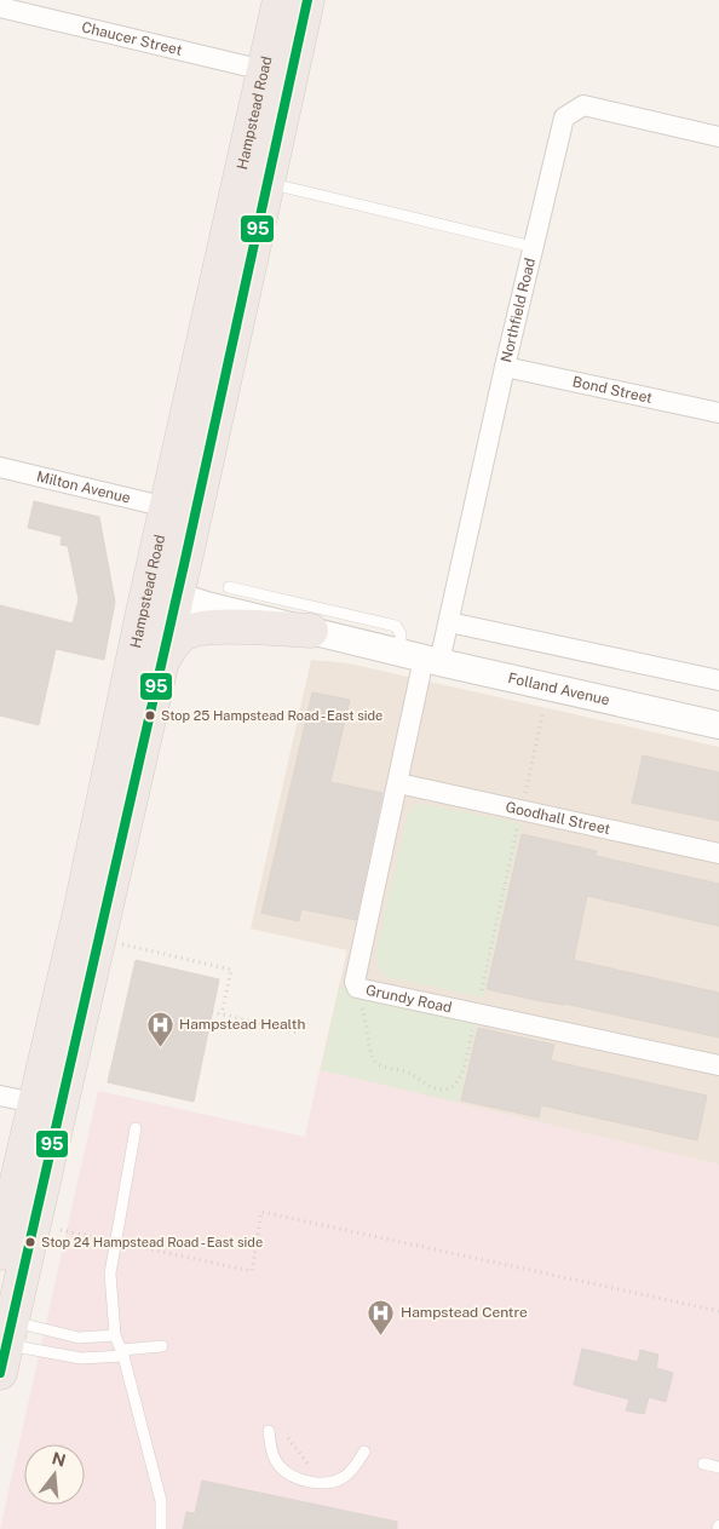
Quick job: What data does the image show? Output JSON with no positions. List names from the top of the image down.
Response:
{
  "streets": {
    "highway": ["Hampstead Road"],
    "street": [
      "Chaucer Street",
      "Northfield Road",
      "Bond Street",
      "Milton Avenue",
      "Folland Avenue",
      "Goodhall Street",
      "Grundy Road"
    ]
  },
  "crossings": [
    ["Chaucer Street", "Hampstead Road"],
    ["Hampstead Road", "Milton Avenue"],
    ["Hampstead Road", "Folland Avenue"],
    ["Northfield Road", "Bond Street"],
    ["Northfield Road", "Folland Avenue"],
    ["Northfield Road", "Grundy Road"],
    ["Folland Avenue", "Grundy Road"],
    ["Goodhall Street", "Grundy Road"]
  ],
  "places": {
    "other": ["Stop 25 Hampstead Road - East side", "Stop 24 Hampstead Road - East side"],
    "hospital": ["Hampstead Health", "Hampstead Centre"]
  },
  "lines": ["transit line 95"],
  "north": "top"
}
